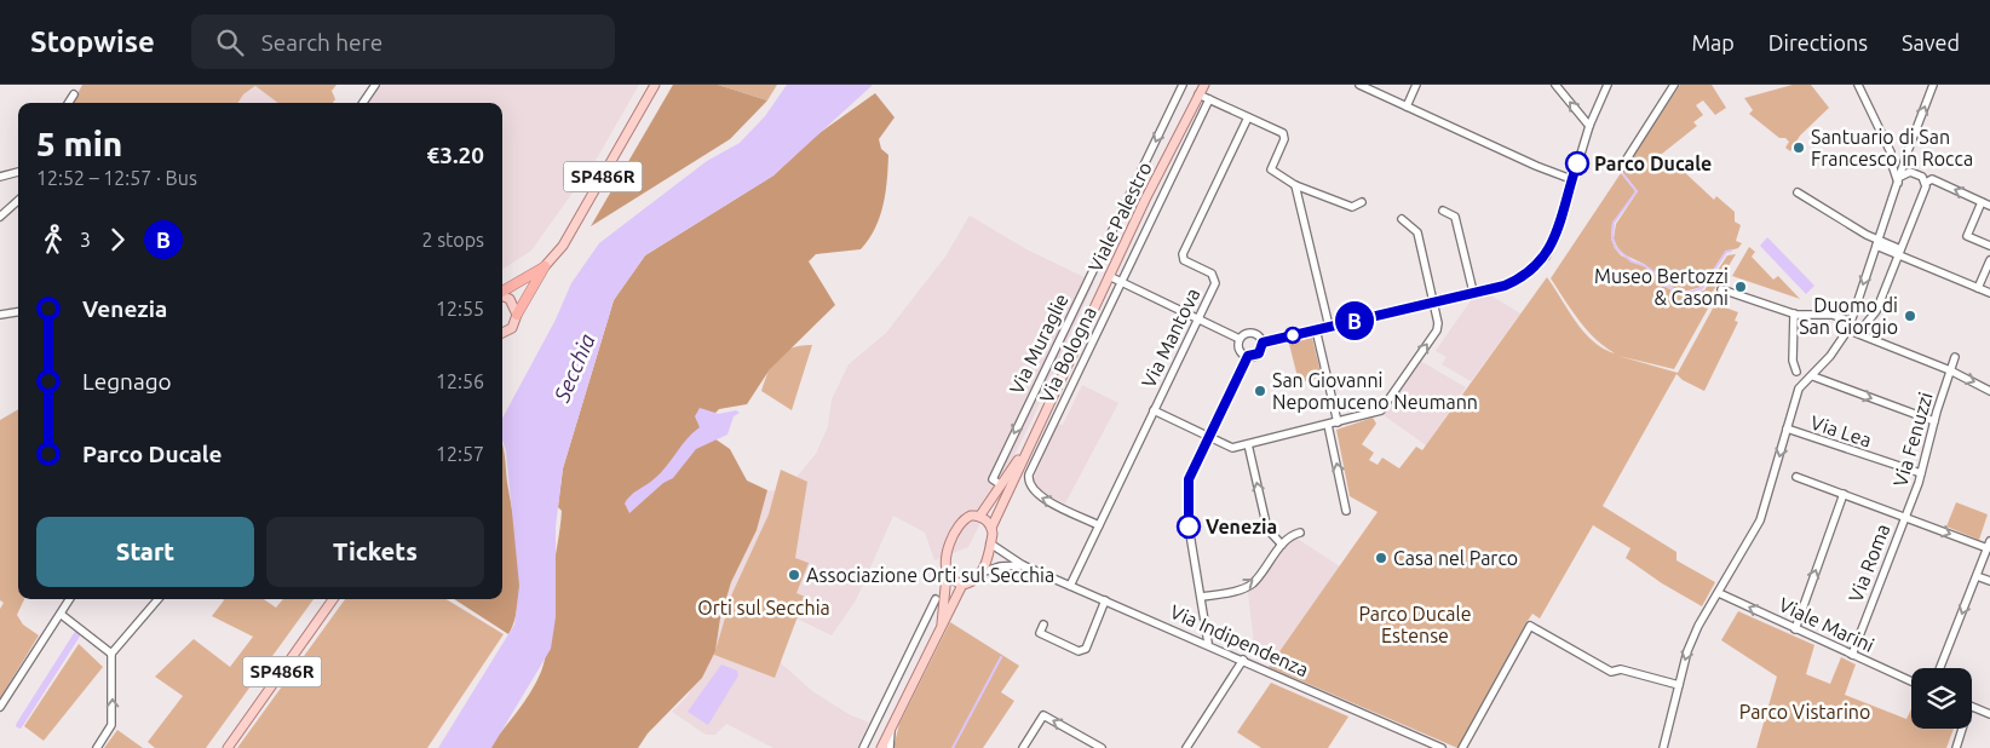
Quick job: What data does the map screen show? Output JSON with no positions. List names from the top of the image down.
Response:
{
  "streets": {
    "highway": ["SP486R"],
    "main road": ["Viale Palestro"],
    "street": [
      "Via Mantova",
      "Via Muraglie",
      "Via Bologna",
      "Via Lea",
      "Via Fenuzzi",
      "Via Roma",
      "Viale Marini",
      "Via Indipendenza"
    ]
  },
  "crossings": [
    ["Viale Palestro", "Via Muraglie"],
    ["Via Mantova", "Via Bologna"],
    ["Via Mantova", "Via Indipendenza"],
    ["Via Lea", "Via Fenuzzi"],
    ["Via Fenuzzi", "Via Roma"],
    ["Via Roma", "Viale Marini"]
  ],
  "one_way": ["Via Muraglie", "Viale Marini"],
  "water": ["Secchia"],
  "parks": ["Orti sul Secchia", "Parco Ducale Estense", "Parco Vistarino"],
  "places": [
    "Santuario di San Francesco in Rocca",
    "Parco Ducale",
    "Museo Bertozzi & Casoni",
    "Duomo di San Giorgio",
    "San Giovanni Nepomuceno Neumann",
    "Venezia",
    "Casa nel Parco",
    "Associazione Orti sul Secchia"
  ],
  "lines": ["bus line B"],
  "page": {
    "header": "Stopwise",
    "search": "Search here",
    "nav": ["Map", "Directions", "Saved"],
    "on_map": "B",
    "heading": ["5 min", "12:52 – 12:57 · Bus", "€3.20"],
    "legs": ["3", "B", "2 stops"],
    "list": [
      {
        "name": "Venezia",
        "value": "12:55"
      },
      {
        "name": "Legnago",
        "value": "12:56"
      },
      {
        "name": "Parco Ducale",
        "value": "12:57"
      }
    ],
    "buttons": ["Start", "Tickets"]
  }
}
